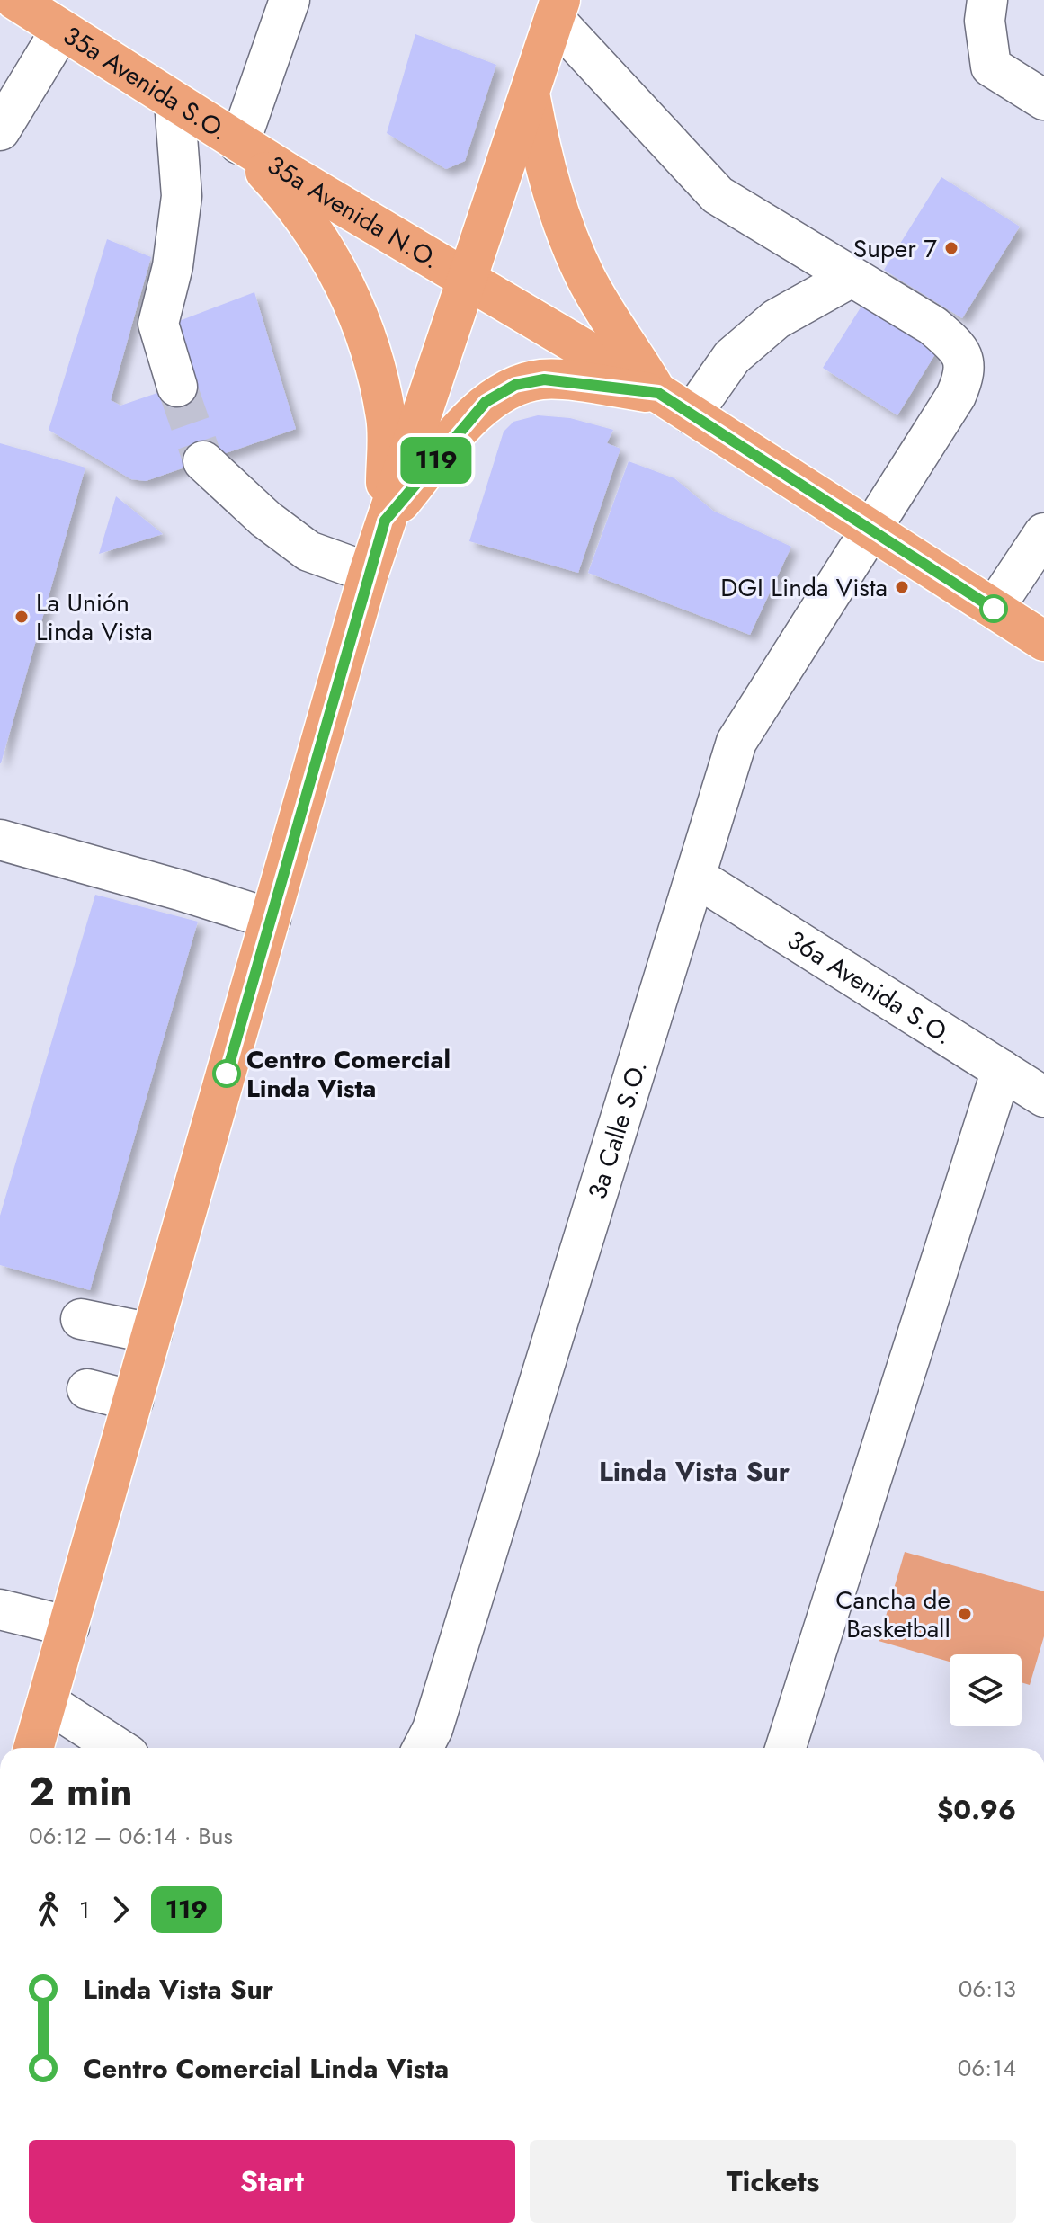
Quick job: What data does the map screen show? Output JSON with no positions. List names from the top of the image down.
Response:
{
  "streets": {
    "main road": ["35a Avenida S.O.", "35a Avenida N.O."],
    "street": ["36a Avenida S.O.", "3a Calle S.O."]
  },
  "crossings": [
    ["35a Avenida S.O.", "35a Avenida N.O."],
    ["36a Avenida S.O.", "3a Calle S.O."]
  ],
  "districts": ["Linda Vista Sur"],
  "places": [
    "Super 7",
    "DGI Linda Vista",
    "La Unión Linda Vista",
    "Centro Comercial Linda Vista",
    "Cancha de Basketball"
  ],
  "lines": ["bus line 119"],
  "page": {
    "on_map": "119",
    "heading": ["2 min", "06:12 – 06:14 · Bus", "$0.96"],
    "legs": ["1", "119"],
    "list": [
      {
        "name": "Linda Vista Sur",
        "value": "06:13"
      },
      {
        "name": "Centro Comercial Linda Vista",
        "value": "06:14"
      }
    ],
    "buttons": ["Start", "Tickets"]
  }
}
